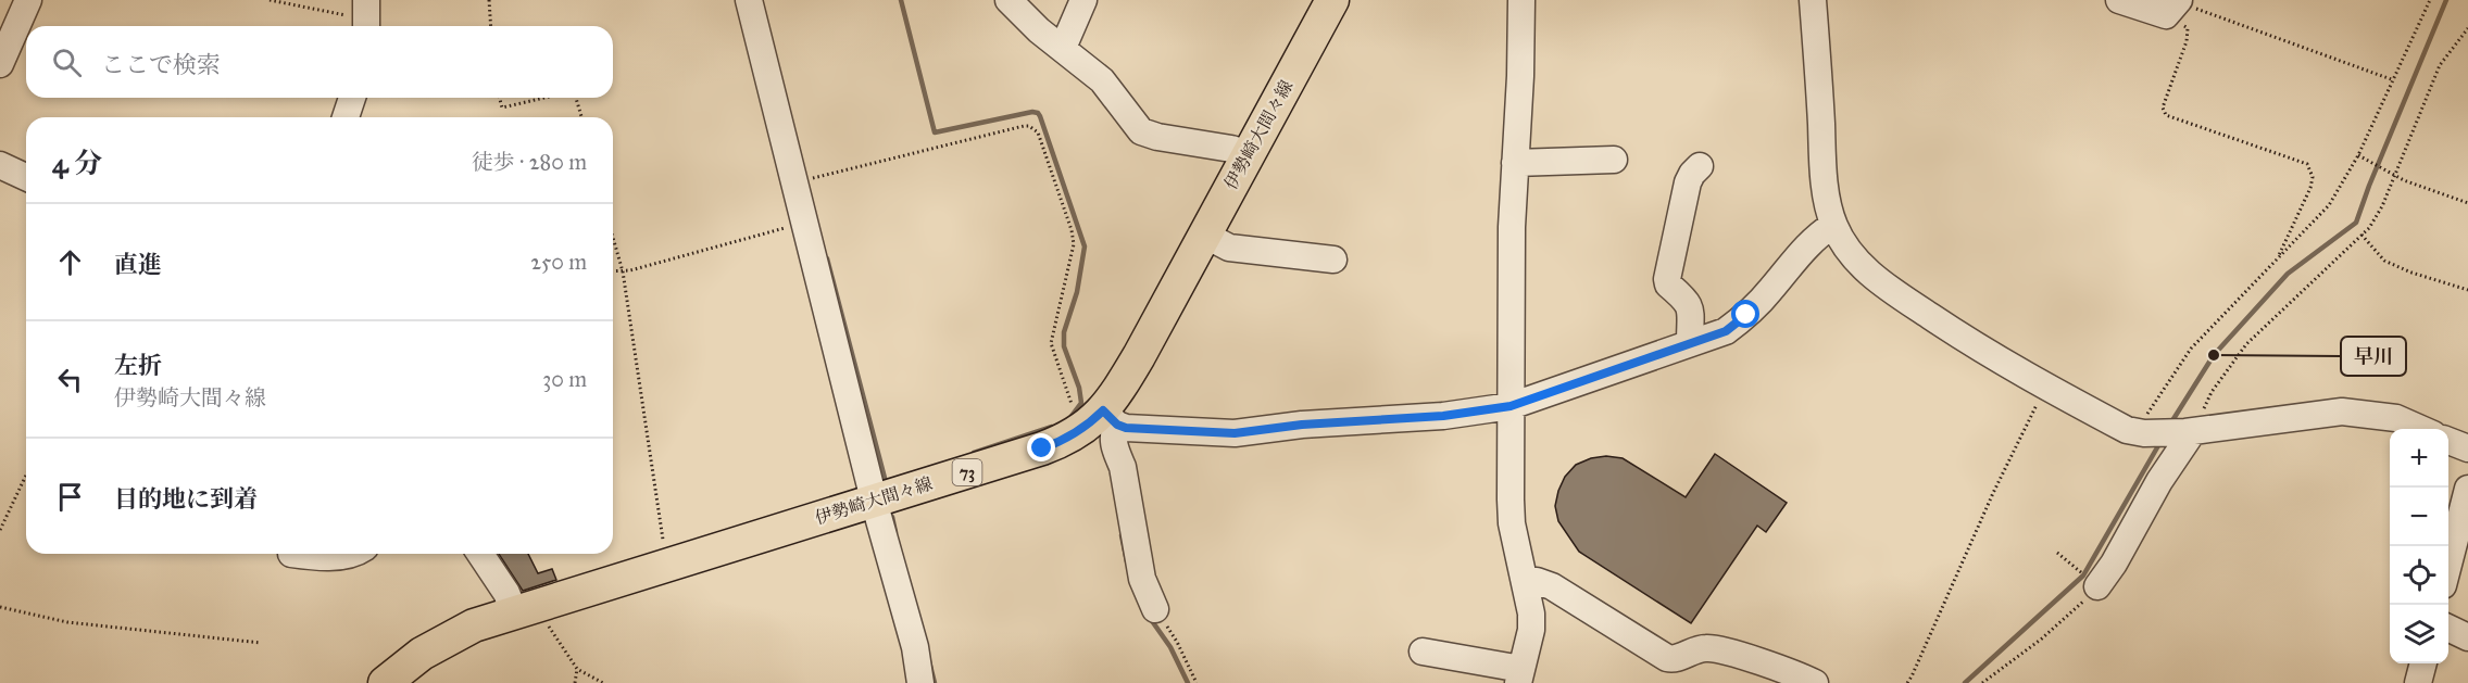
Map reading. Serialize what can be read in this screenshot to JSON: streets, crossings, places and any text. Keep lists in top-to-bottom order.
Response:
{
  "streets": {
    "main road": ["伊勢崎大間々線", "73"]
  },
  "places": ["早川"],
  "page": {
    "search": "ここで検索",
    "heading": ["4 分", "徒歩 · 280 m"],
    "list": [
      ["直進", "250 m"],
      ["左折", "伊勢崎大間々線", "30 m"],
      "目的地に到着"
    ],
    "map_buttons": ["+", "−"]
  }
}
